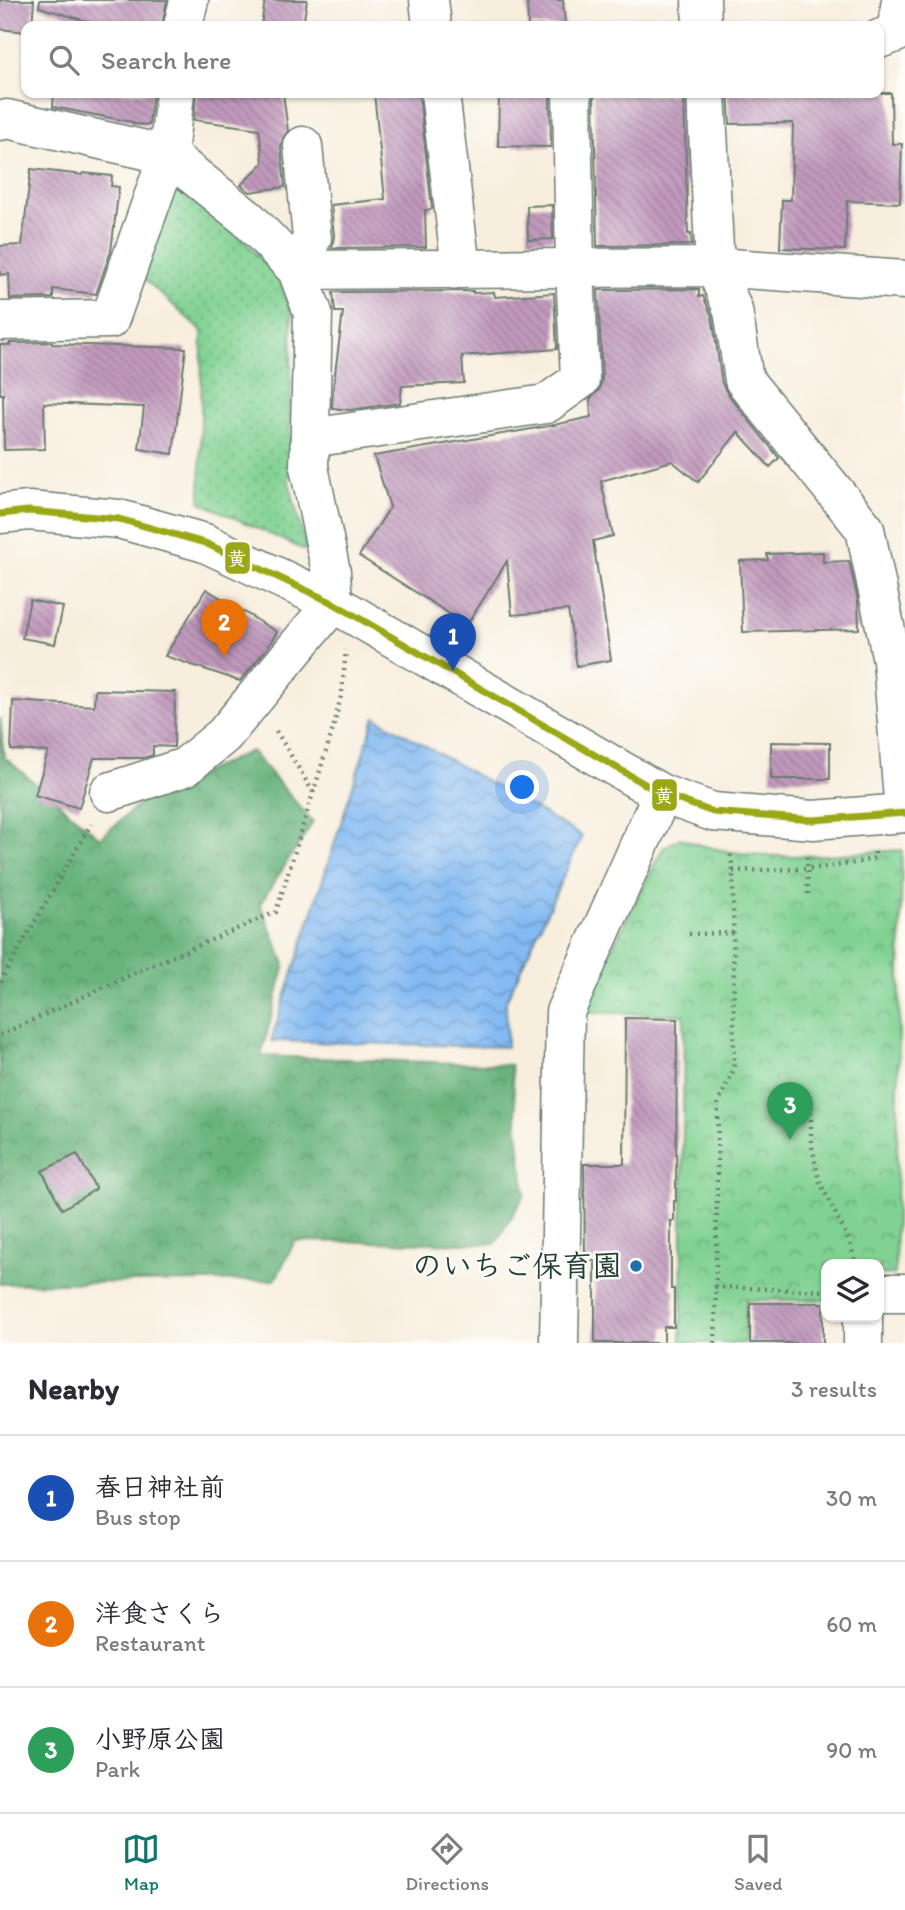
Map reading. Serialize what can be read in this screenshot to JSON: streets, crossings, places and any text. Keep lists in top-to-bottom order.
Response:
{
  "places": ["のいちご保育園"],
  "lines": ["transit line 黄"],
  "page": {
    "search": "Search here",
    "pins": ["2", "1", "3"],
    "heading": ["Nearby", "3 results"],
    "list": [
      {
        "mark": "1",
        "name": "春日神社前",
        "note": "Bus stop",
        "value": "30 m"
      },
      {
        "mark": "2",
        "name": "洋食さくら",
        "note": "Restaurant",
        "value": "60 m"
      },
      {
        "mark": "3",
        "name": "小野原公園",
        "note": "Park",
        "value": "90 m"
      }
    ],
    "nav": ["Map", "Directions", "Saved"]
  }
}
